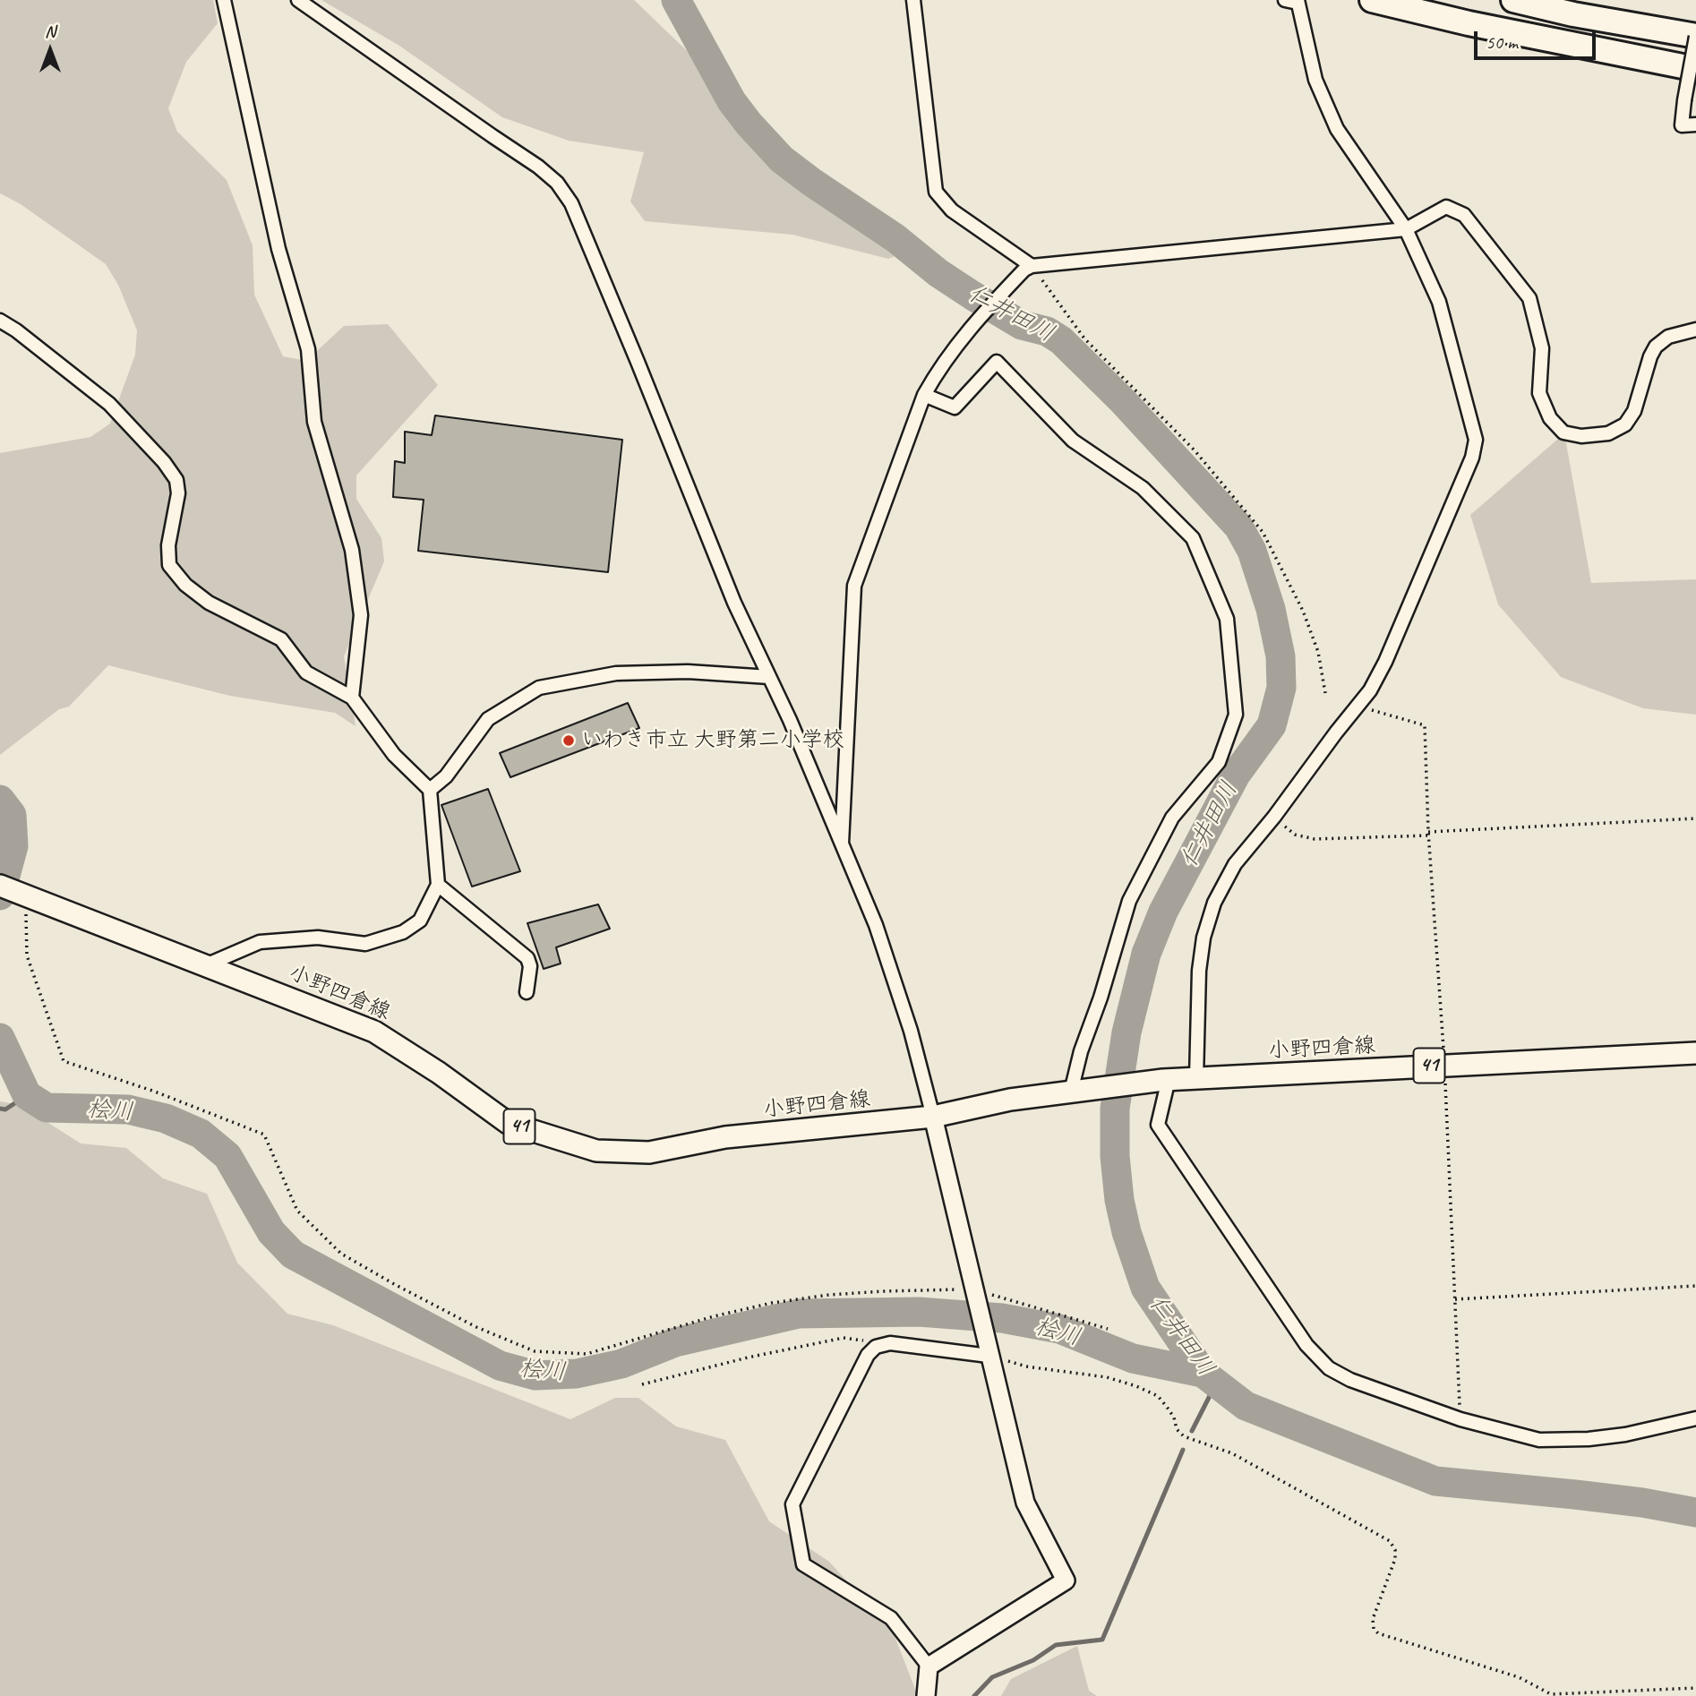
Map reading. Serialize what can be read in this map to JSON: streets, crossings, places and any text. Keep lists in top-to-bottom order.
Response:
{
  "streets": {
    "main road": ["小野四倉線", "41"]
  },
  "water": ["仁井田川", "桧川"],
  "places": ["いわき市立 大野第二小学校"],
  "scale_bar": "50 m",
  "north": "top"
}
